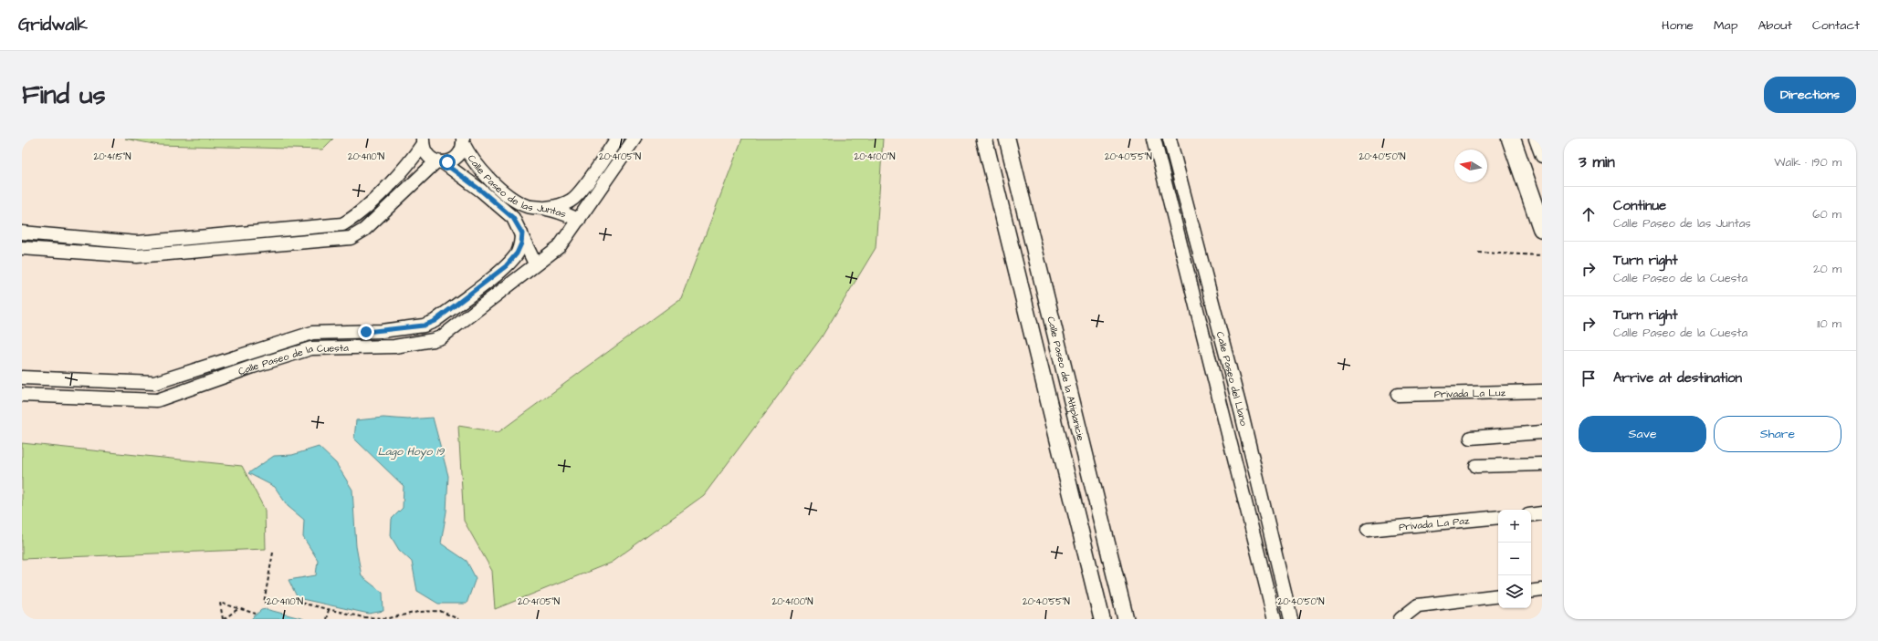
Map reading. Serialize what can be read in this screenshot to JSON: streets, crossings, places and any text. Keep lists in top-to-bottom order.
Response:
{
  "streets": {
    "street": [
      "Calle Paseo de las Juntas",
      "Calle Paseo de la Cuesta",
      "Calle Paseo de la Altiplanicie",
      "Calle Paseo del Llano",
      "Privada La Luz",
      "Privada La Paz"
    ]
  },
  "crossings": [
    ["Calle Paseo de las Juntas", "Calle Paseo de la Cuesta"]
  ],
  "water": ["Lago Hoyo 19"],
  "north": "left",
  "page": {
    "header": "Gridwalk",
    "nav": [
      "Home",
      "Map",
      "About",
      "Contact"
    ],
    "buttons": [
      "Directions",
      ["Save", "Share"]
    ],
    "title": "Find us",
    "heading": ["3 min", "Walk · 190 m"],
    "list": [
      ["Continue", "Calle Paseo de las Juntas", "60 m"],
      ["Turn right", "Calle Paseo de la Cuesta", "20 m"],
      ["Turn right", "Calle Paseo de la Cuesta", "110 m"],
      "Arrive at destination"
    ],
    "map_buttons": ["+", "−"]
  },
  "coordinates": [
    "20°41'15\"N",
    "20°41'10\"N",
    "20°41'05\"N",
    "20°40'50\"N",
    "20°41'00\"N",
    "20°40'55\"N"
  ]
}
